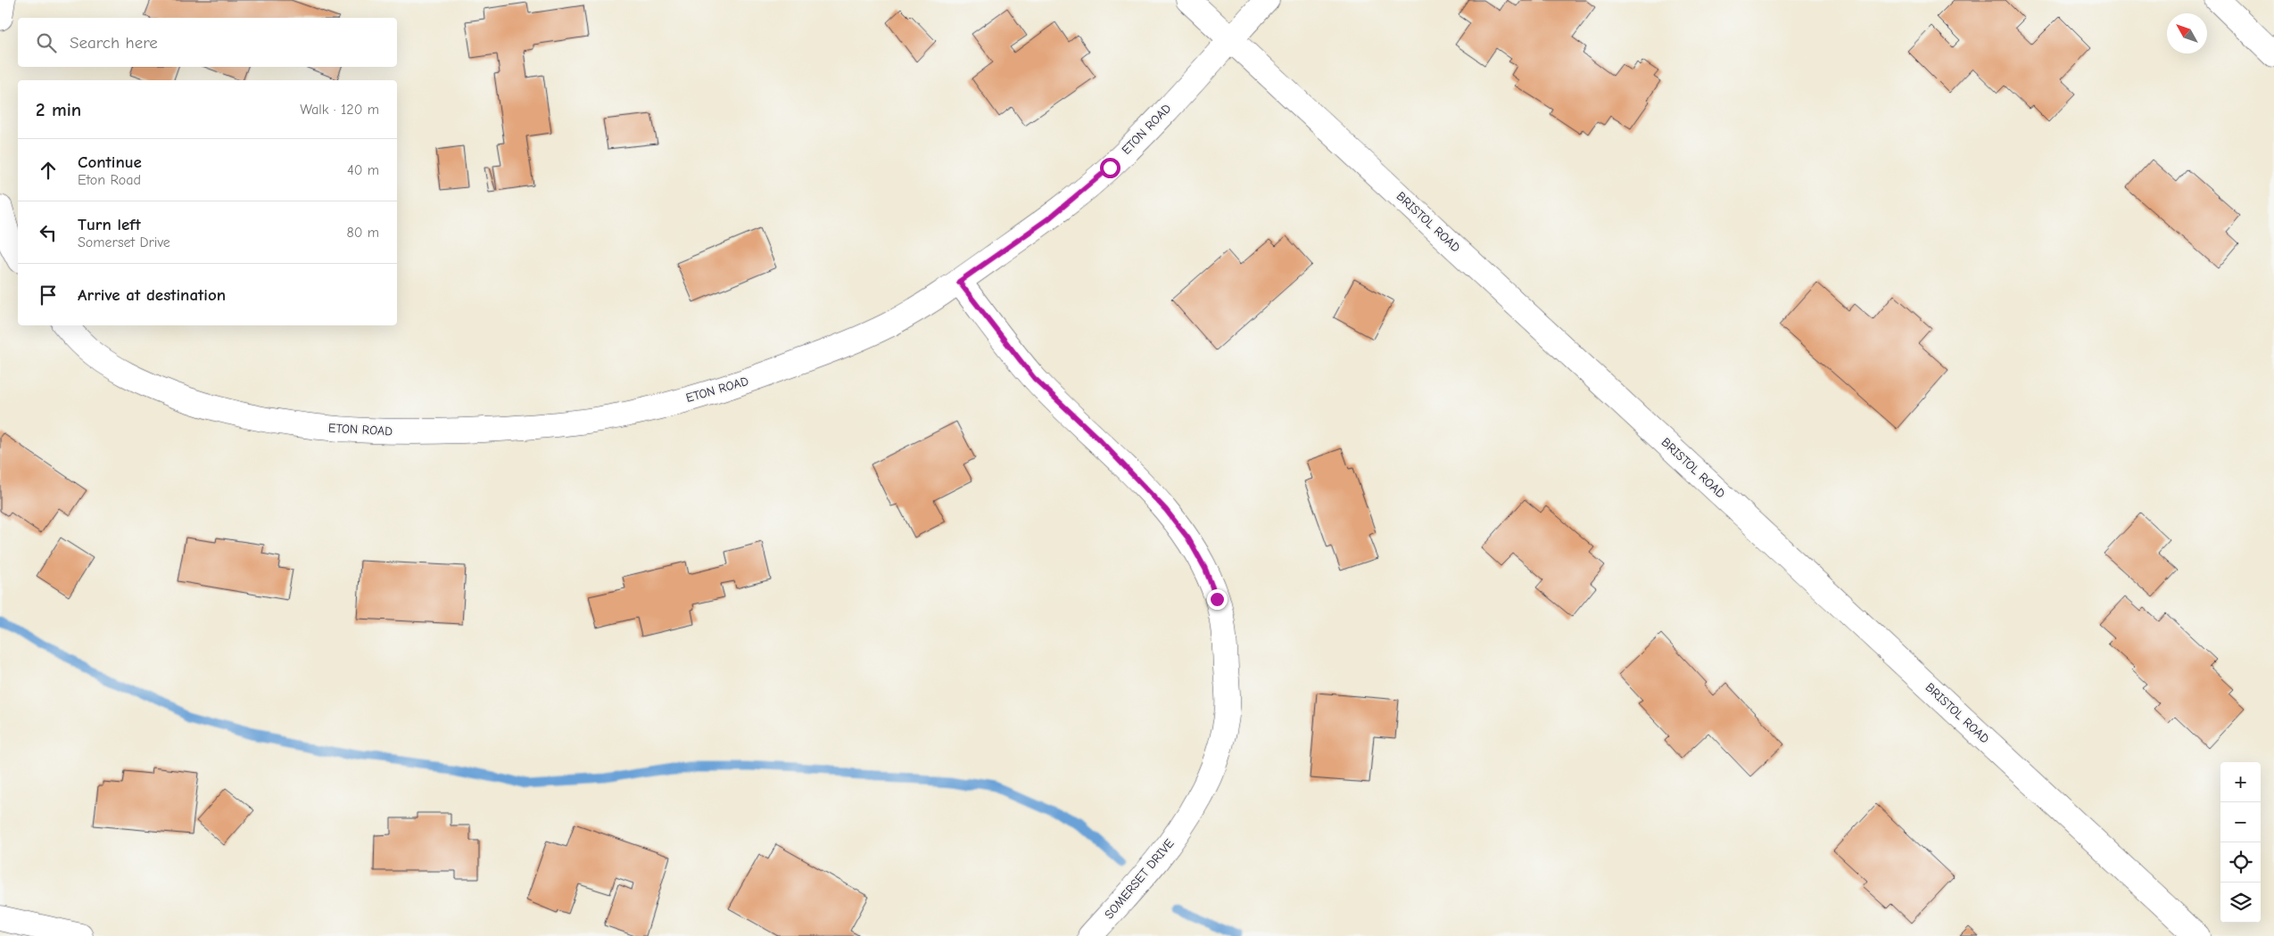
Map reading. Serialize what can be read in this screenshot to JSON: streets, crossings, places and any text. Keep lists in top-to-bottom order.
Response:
{
  "streets": {
    "street": ["ETON ROAD", "BRISTOL ROAD", "SOMERSET DRIVE"]
  },
  "crossings": [
    ["ETON ROAD", "BRISTOL ROAD"],
    ["ETON ROAD", "SOMERSET DRIVE"]
  ],
  "north": "top left",
  "page": {
    "search": "Search here",
    "heading": ["2 min", "Walk · 120 m"],
    "list": [
      ["Continue", "Eton Road", "40 m"],
      ["Turn left", "Somerset Drive", "80 m"],
      "Arrive at destination"
    ],
    "map_buttons": ["+", "−"]
  }
}
